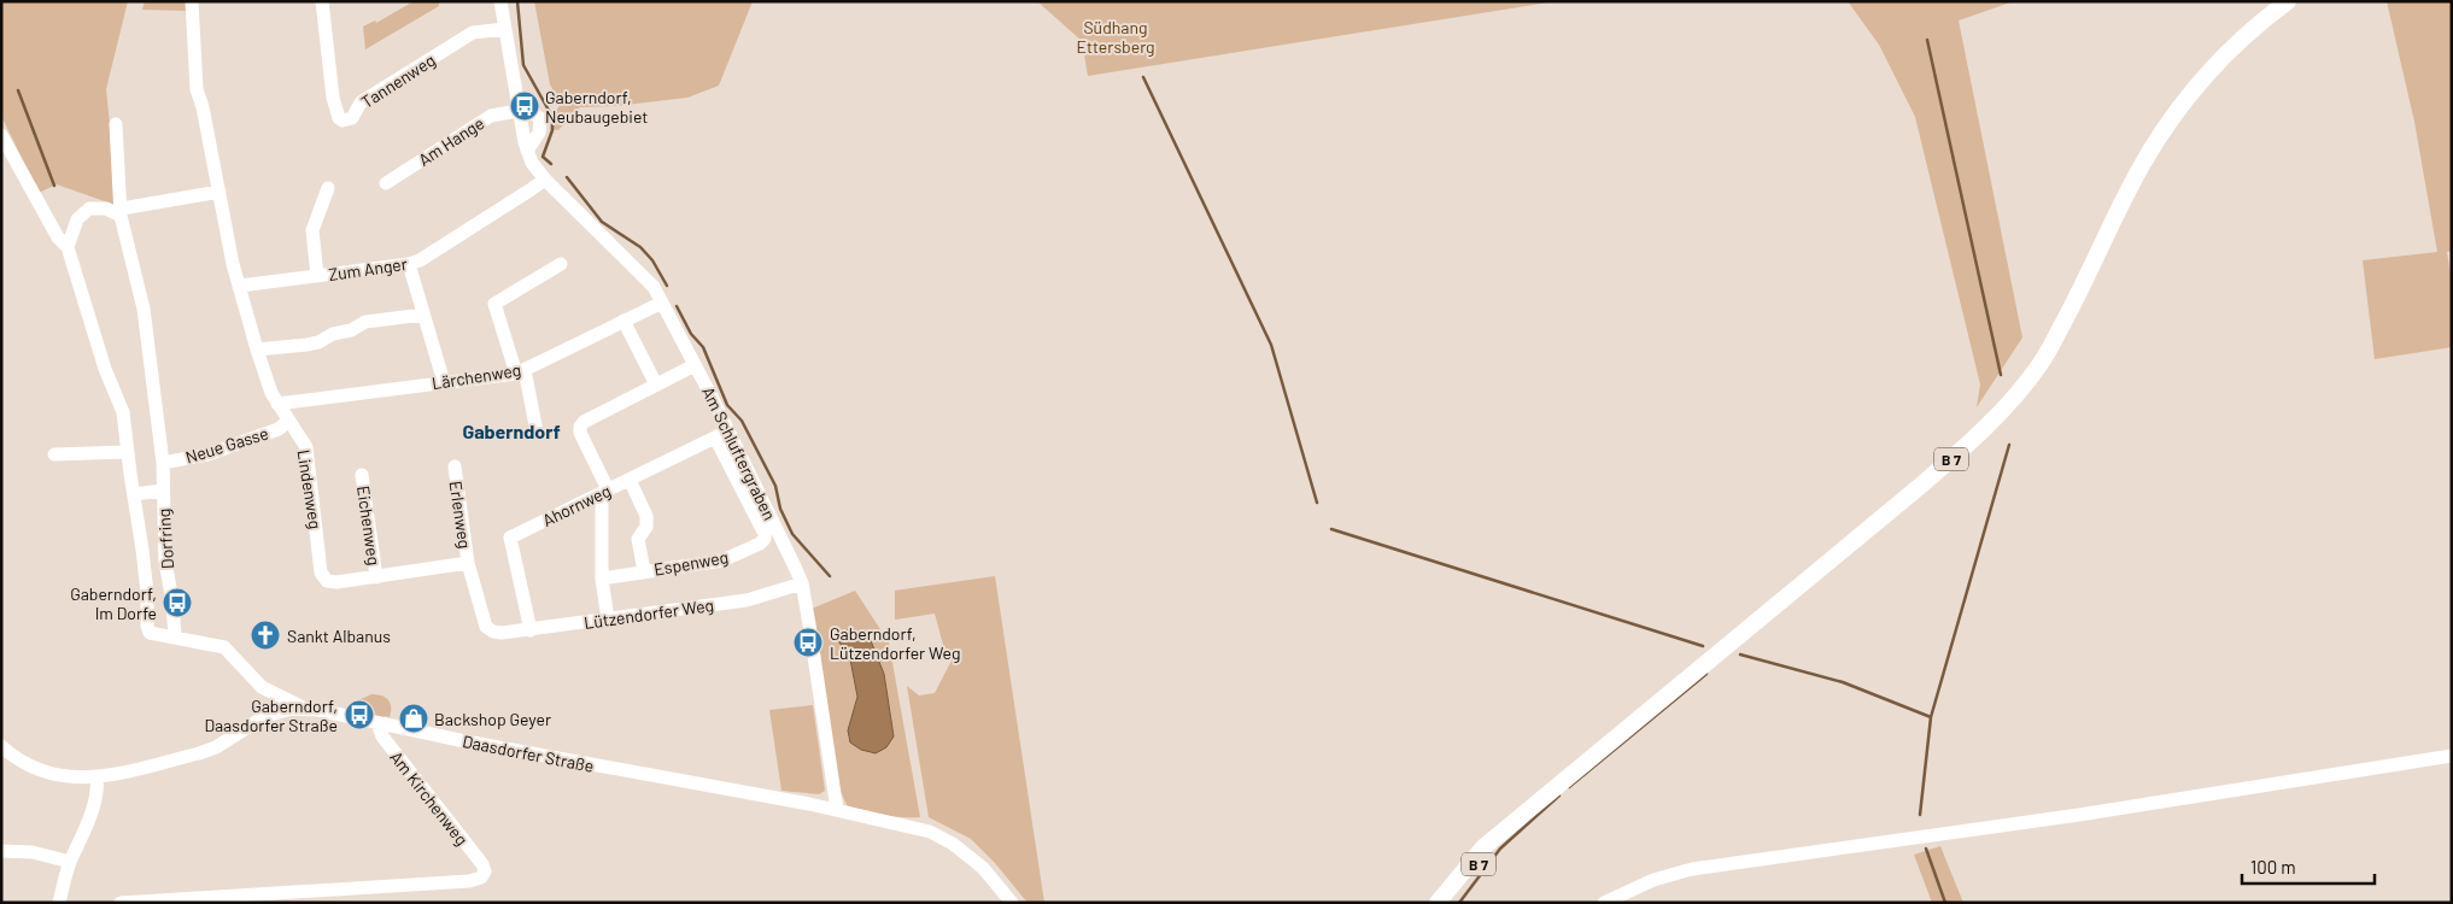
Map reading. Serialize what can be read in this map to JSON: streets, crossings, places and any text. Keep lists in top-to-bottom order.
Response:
{
  "streets": {
    "main road": ["B 7"],
    "street": [
      "Tannenweg",
      "Am Hange",
      "Zum Anger",
      "Lärchenweg",
      "Neue Gasse",
      "Am Schluftergraben",
      "Lindenweg",
      "Ahornweg",
      "Erlenweg",
      "Eichenweg",
      "Dorfring",
      "Espenweg",
      "Lützendorfer Weg",
      "Daasdorfer Straße",
      "Am Kirchenweg"
    ]
  },
  "crossings": [
    ["Tannenweg", "Am Schluftergraben"],
    ["Am Hange", "Am Schluftergraben"],
    ["Zum Anger", "Am Schluftergraben"],
    ["Zum Anger", "Lindenweg"],
    ["Lärchenweg", "Am Schluftergraben"],
    ["Lärchenweg", "Lindenweg"],
    ["Neue Gasse", "Lindenweg"],
    ["Neue Gasse", "Dorfring"],
    ["Am Schluftergraben", "Ahornweg"],
    ["Am Schluftergraben", "Espenweg"],
    ["Am Schluftergraben", "Lützendorfer Weg"],
    ["Am Schluftergraben", "Daasdorfer Straße"],
    ["Lindenweg", "Erlenweg"],
    ["Lindenweg", "Eichenweg"],
    ["Lindenweg", "Lützendorfer Weg"],
    ["Ahornweg", "Espenweg"],
    ["Ahornweg", "Lützendorfer Weg"],
    ["Erlenweg", "Lützendorfer Weg"],
    ["Daasdorfer Straße", "Am Kirchenweg"]
  ],
  "districts": ["Gaberndorf"],
  "parks": ["Südhang Ettersberg"],
  "places": {
    "bus stop": [
      "Gaberndorf, Neubaugebiet",
      "Gaberndorf, Im Dorfe",
      "Gaberndorf, Lützendorfer Weg",
      "Gaberndorf, Daasdorfer Straße"
    ],
    "church": ["Sankt Albanus"],
    "shop": ["Backshop Geyer"]
  },
  "scale_bar": "100 m"
}
